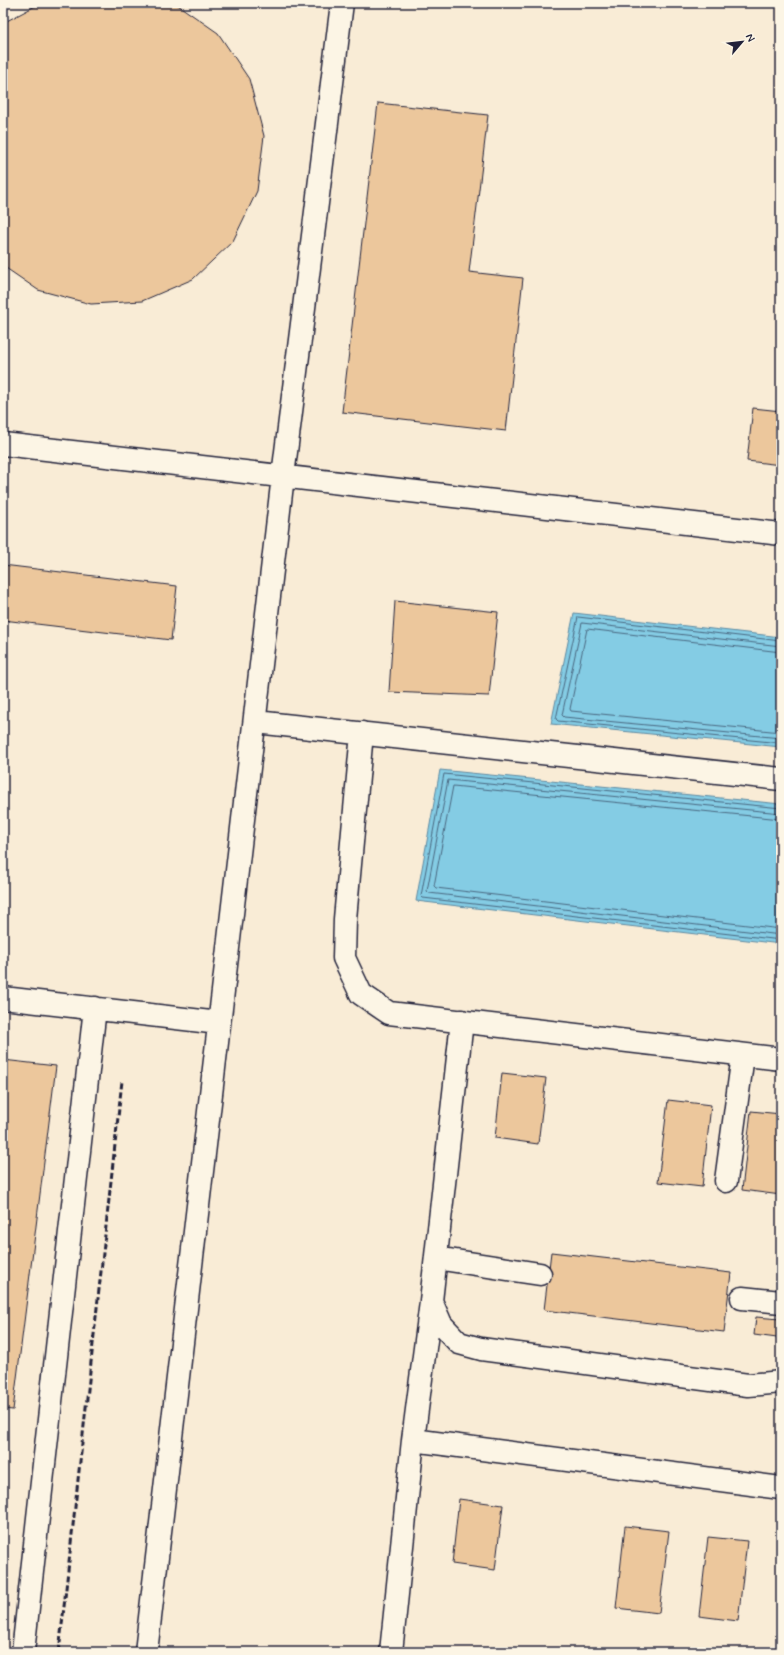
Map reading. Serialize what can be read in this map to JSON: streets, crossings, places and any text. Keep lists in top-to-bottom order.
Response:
{
  "north": "top right"
}
